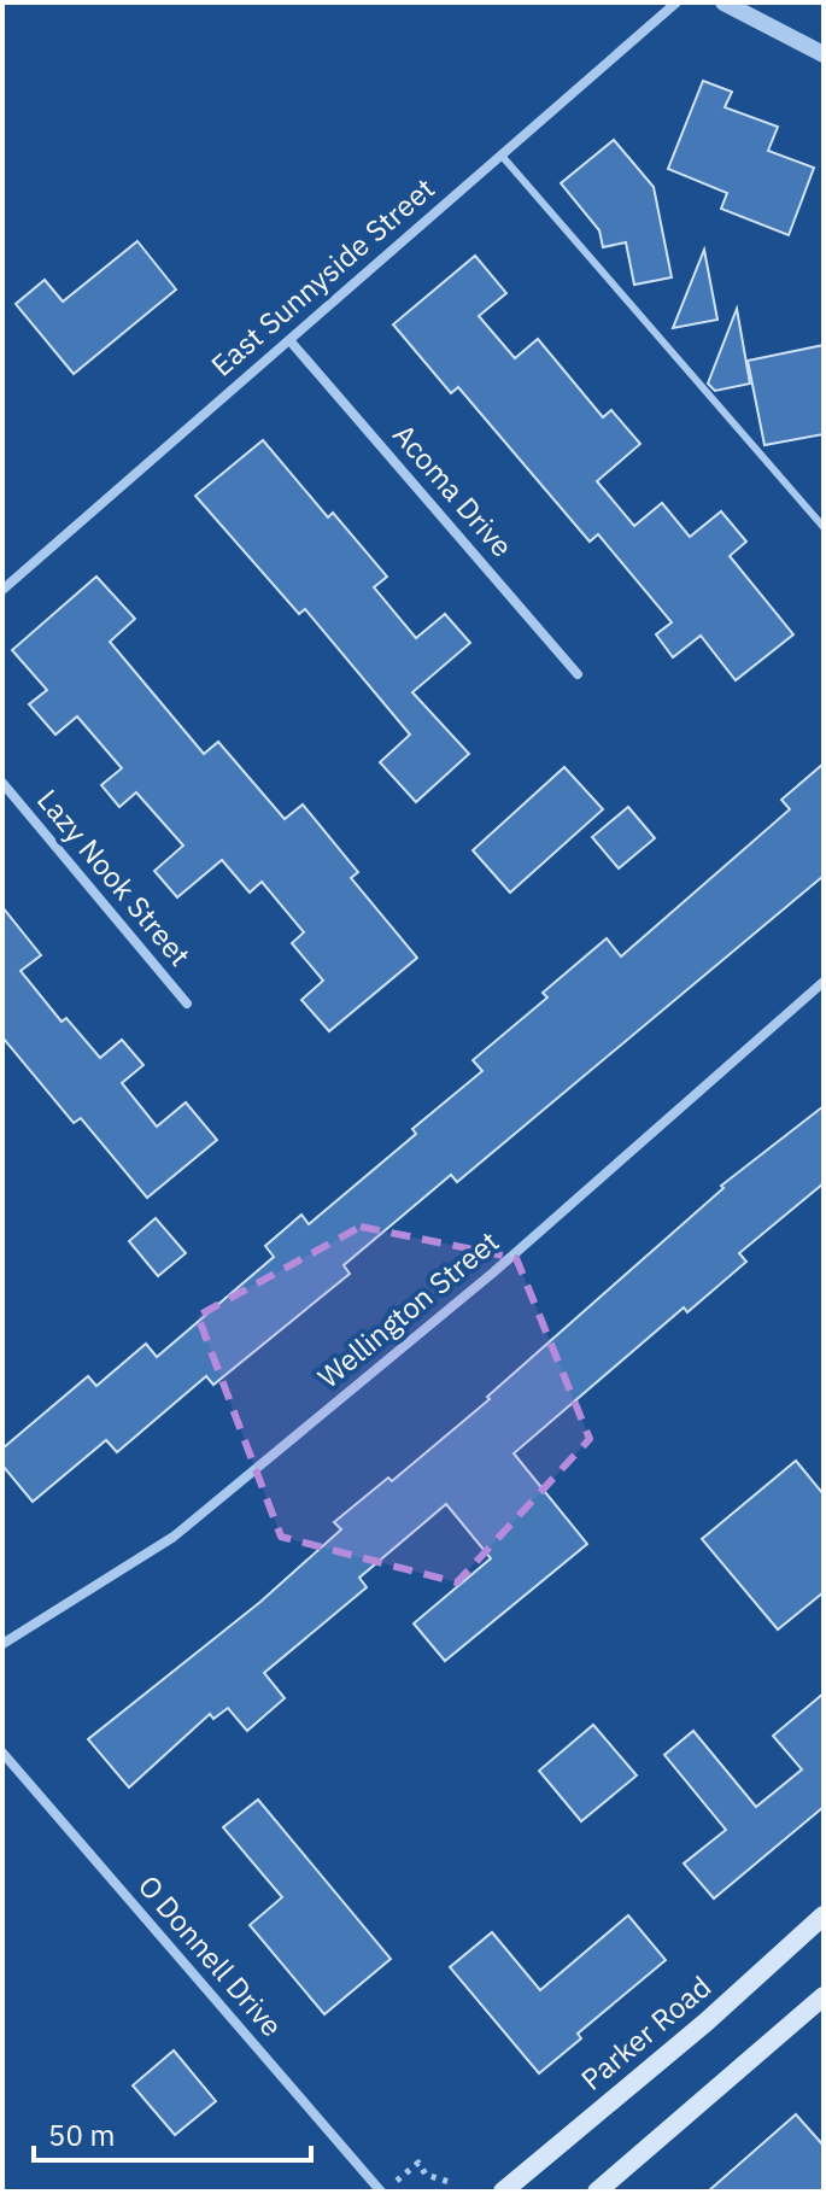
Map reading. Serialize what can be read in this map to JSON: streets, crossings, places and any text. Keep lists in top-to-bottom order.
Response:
{
  "streets": {
    "main road": ["Parker Road"],
    "street": [
      "East Sunnyside Street",
      "Acoma Drive",
      "Lazy Nook Street",
      "Wellington Street",
      "O Donnell Drive"
    ]
  },
  "crossings": [
    ["East Sunnyside Street", "Acoma Drive"]
  ],
  "scale_bar": "50 m"
}
